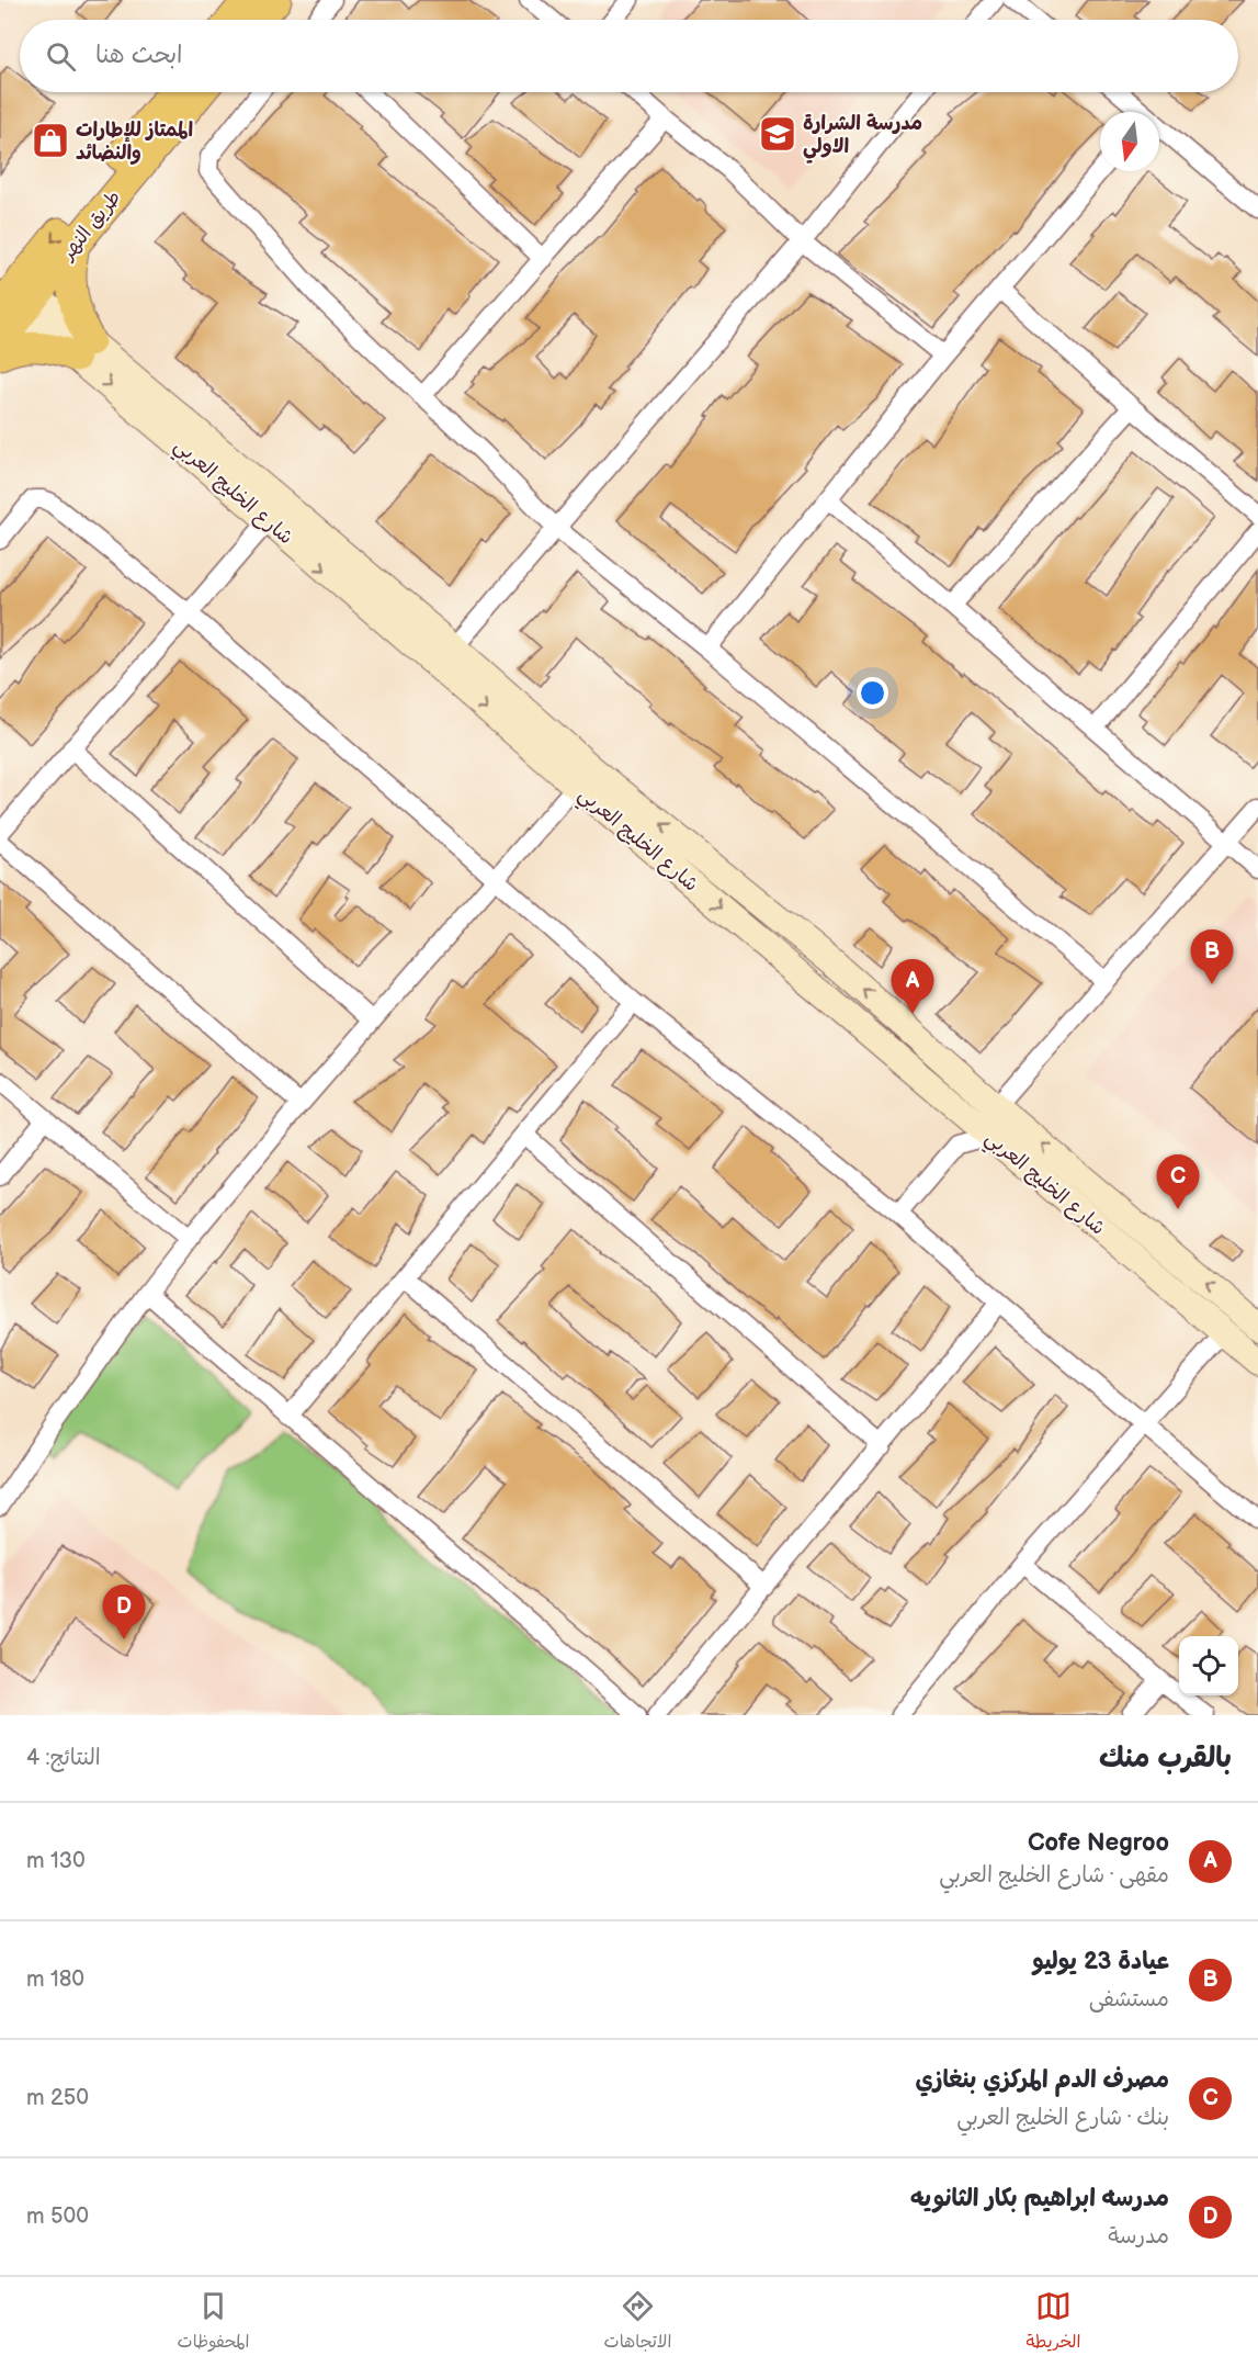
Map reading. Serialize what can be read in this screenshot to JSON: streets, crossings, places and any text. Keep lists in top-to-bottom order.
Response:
{
  "streets": {
    "main road": ["طريق النهر", "شارع الخليج العربي"]
  },
  "crossings": [
    ["طريق النهر", "شارع الخليج العربي"]
  ],
  "places": {
    "school or university": ["مدرسة الشرارة الاولي"],
    "shop": ["الممتاز للإطارات والنضائد"]
  },
  "north": "bottom",
  "page": {
    "search": "ابحث هنا",
    "pins": [
      "B",
      "A",
      "C",
      "D"
    ],
    "heading": ["بالقرب منك", "النتائج: 4"],
    "list": [
      {
        "mark": "A",
        "name": "Cofe Negroo",
        "note": "مقهى · شارع الخليج العربي",
        "value": "130 m"
      },
      {
        "mark": "B",
        "name": "عيادة 23 يوليو",
        "note": "مستشفى",
        "value": "180 m"
      },
      {
        "mark": "C",
        "name": "مصرف الدم المركزي بنغازي",
        "note": "بنك · شارع الخليج العربي",
        "value": "250 m"
      },
      {
        "mark": "D",
        "name": "مدرسه ابراهيم بكار الثانويه",
        "note": "مدرسة",
        "value": "500 m"
      }
    ],
    "nav": ["الخريطة", "الاتجاهات", "المحفوظات"]
  }
}
